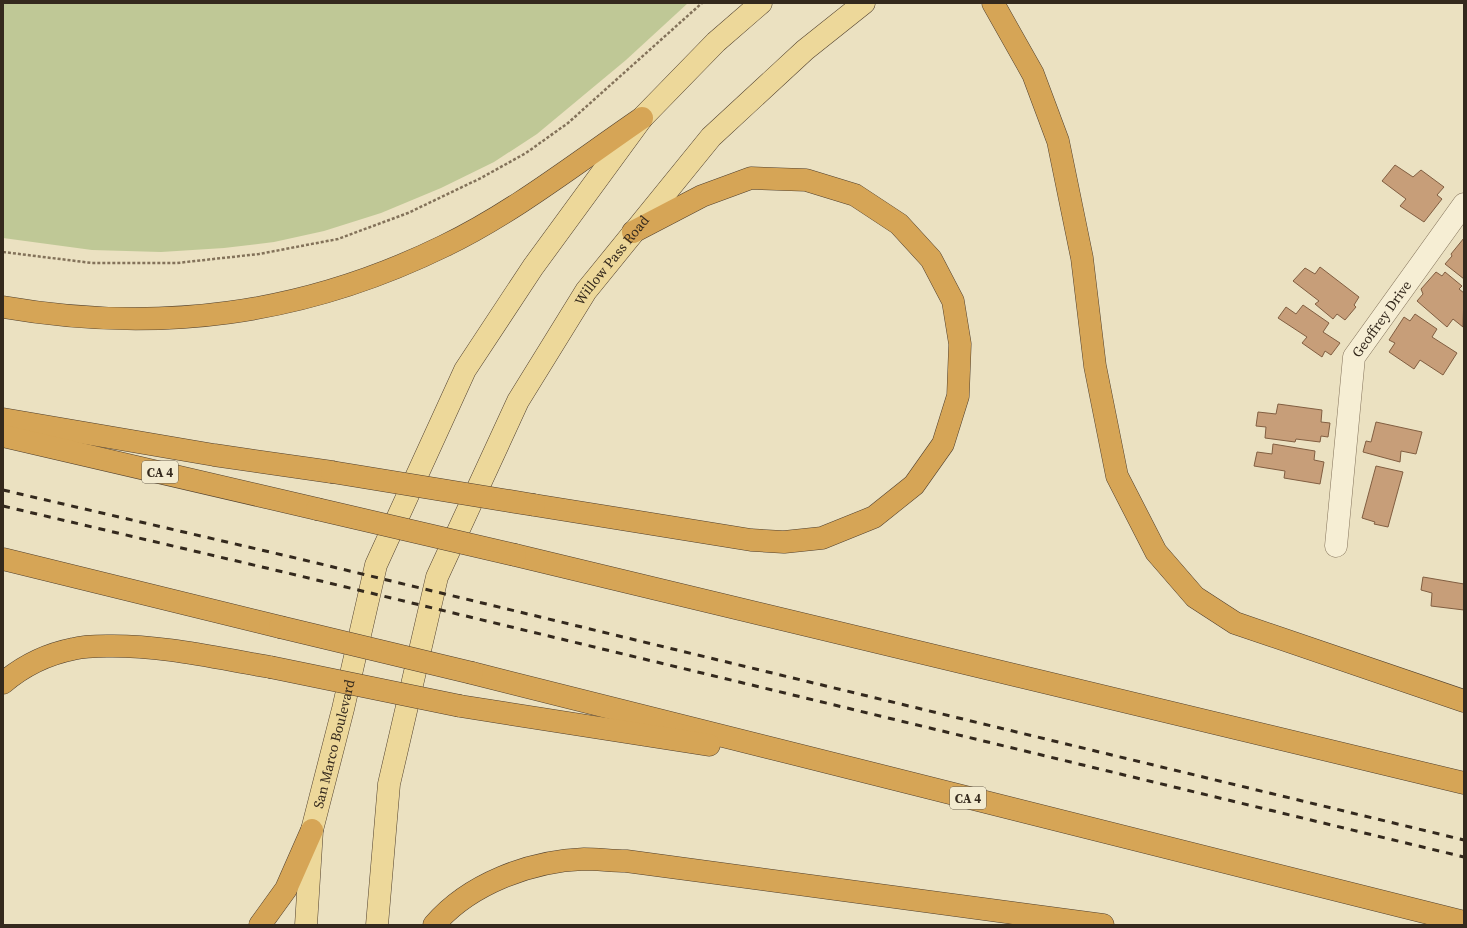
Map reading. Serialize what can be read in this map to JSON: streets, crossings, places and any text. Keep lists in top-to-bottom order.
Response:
{
  "streets": {
    "highway": ["CA 4"],
    "main road": ["Willow Pass Road", "San Marco Boulevard"],
    "street": ["Geoffrey Drive"]
  }
}
